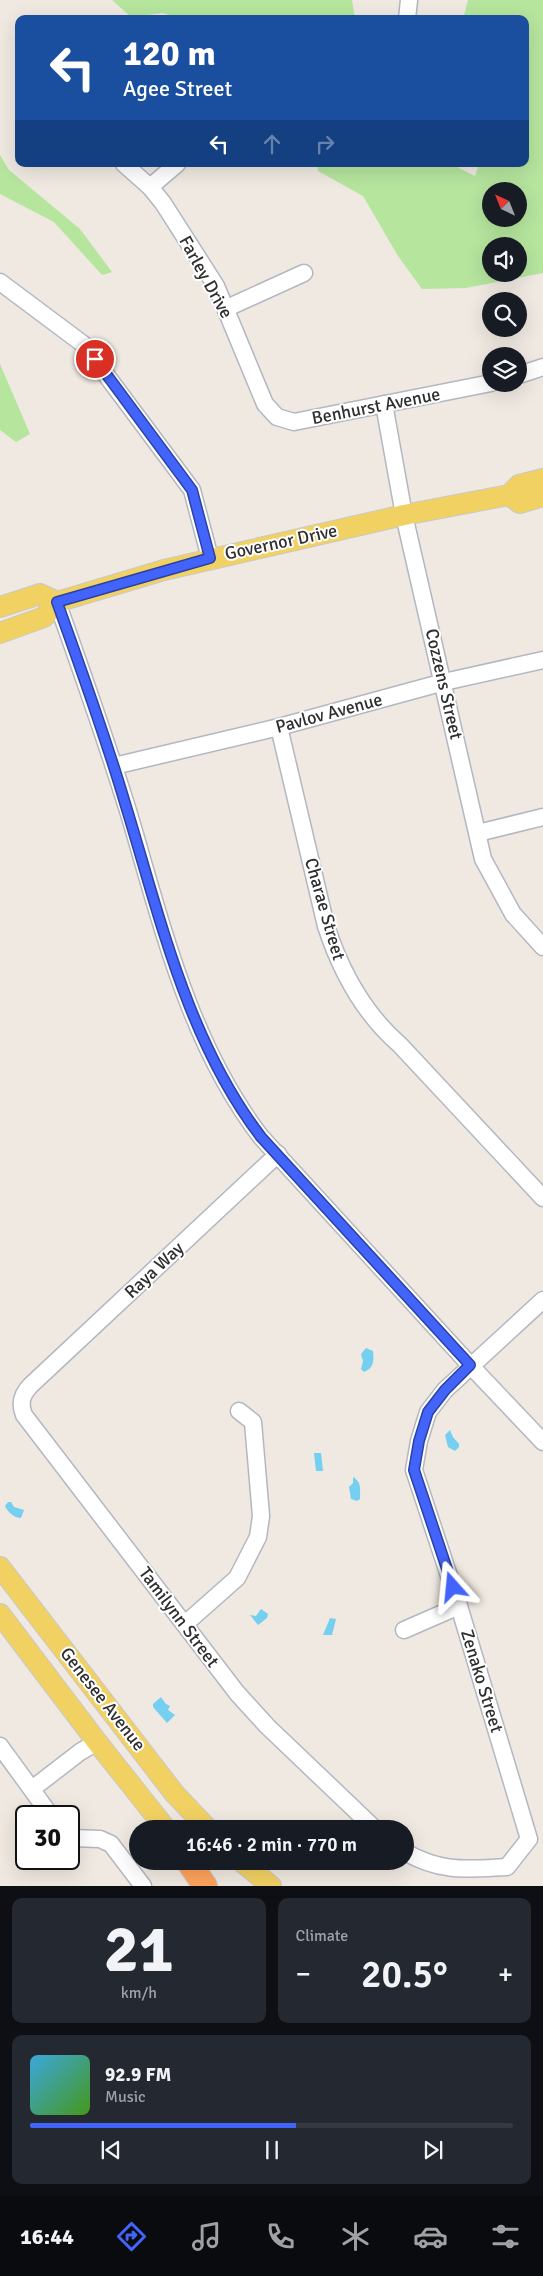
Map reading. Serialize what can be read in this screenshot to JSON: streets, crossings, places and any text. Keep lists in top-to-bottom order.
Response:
{
  "streets": {
    "main road": ["Governor Drive", "Genesee Avenue"],
    "street": [
      "Farley Drive",
      "Benhurst Avenue",
      "Cozzens Street",
      "Pavlov Avenue",
      "Charae Street",
      "Raya Way",
      "Tamilynn Street",
      "Zenako Street"
    ]
  },
  "crossings": [
    ["Farley Drive", "Benhurst Avenue"],
    ["Benhurst Avenue", "Cozzens Street"],
    ["Governor Drive", "Cozzens Street"],
    ["Cozzens Street", "Pavlov Avenue"],
    ["Pavlov Avenue", "Charae Street"],
    ["Raya Way", "Tamilynn Street"]
  ],
  "north": "top left",
  "page": {
    "turn": ["120 m", "Agee Street"],
    "limit": "30",
    "trip": "16:46 · 2 min · 770 m",
    "tile": [
      ["21", "km/h"],
      "Climate"
    ],
    "heat": ["−", "20.5°", "+"],
    "song": ["92.9 FM", "Music"],
    "tabs": "16:44"
  }
}
